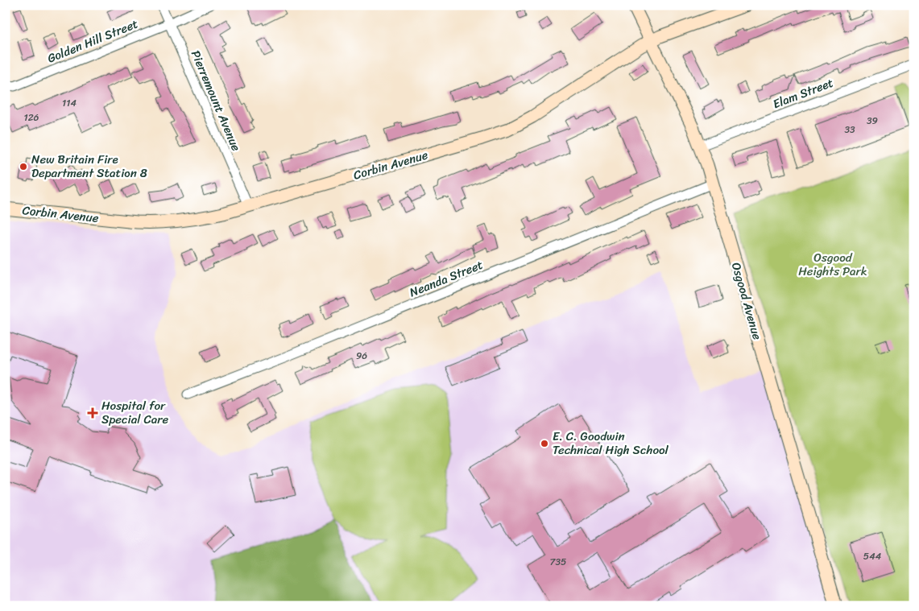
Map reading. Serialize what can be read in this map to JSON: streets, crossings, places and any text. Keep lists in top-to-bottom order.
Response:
{
  "streets": {
    "main road": ["Corbin Avenue", "Osgood Avenue"],
    "street": [
      "Golden Hill Street",
      "Elam Street",
      "Pierremount Avenue",
      "Neanda Street"
    ]
  },
  "crossings": [
    ["Golden Hill Street", "Pierremount Avenue"],
    ["Elam Street", "Osgood Avenue"],
    ["Pierremount Avenue", "Corbin Avenue"],
    ["Corbin Avenue", "Osgood Avenue"],
    ["Neanda Street", "Osgood Avenue"]
  ],
  "parks": ["Osgood Heights Park"],
  "places": {
    "other": ["New Britain Fire Department Station 8", "E. C. Goodwin Technical High School"],
    "health": ["Hospital for Special Care"]
  },
  "house_numbers": [
    "114",
    "126",
    "39",
    "33",
    "96",
    "544",
    "735"
  ]
}
